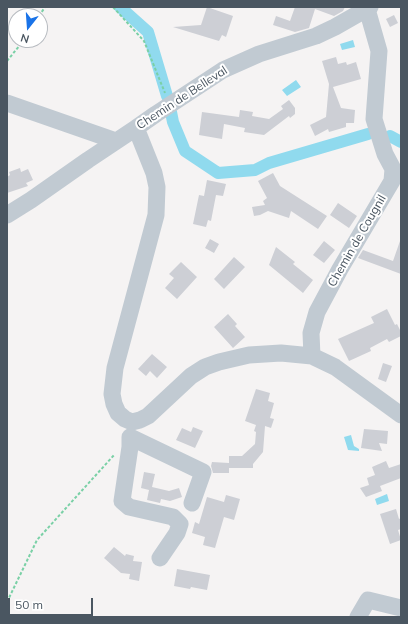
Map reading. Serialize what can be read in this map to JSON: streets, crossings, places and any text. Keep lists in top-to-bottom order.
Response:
{
  "streets": {
    "street": ["Chemin de Belleval", "Chemin de Cougnil"]
  },
  "crossings": [
    ["Chemin de Belleval", "Chemin de Cougnil"]
  ],
  "scale_bar": "50 m",
  "north": "bottom"
}
